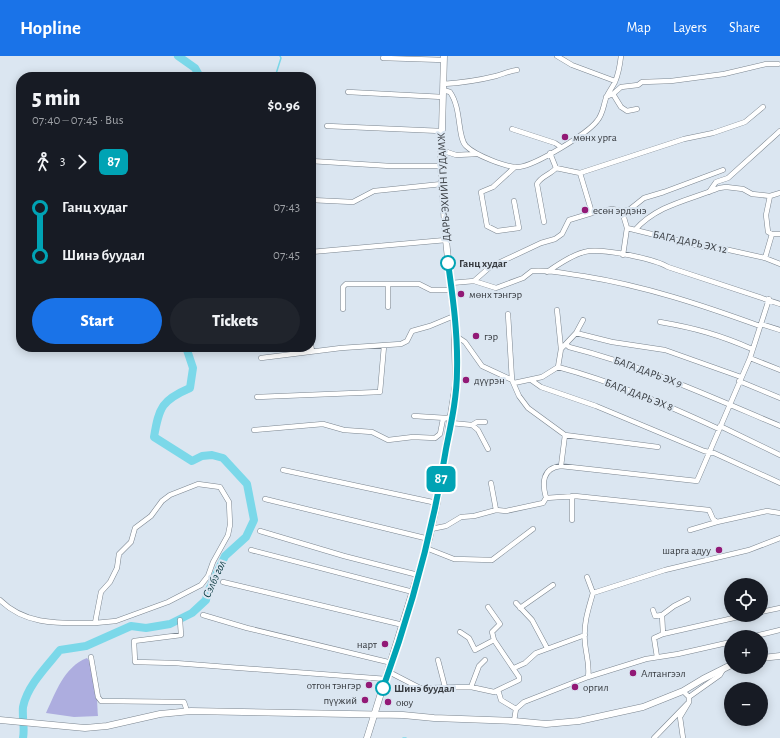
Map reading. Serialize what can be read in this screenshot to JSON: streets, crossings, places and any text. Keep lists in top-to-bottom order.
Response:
{
  "streets": {
    "main road": ["ДАРЬ-ЭХИЙН ГУДАМЖ"],
    "street": ["БАГА ДАРЬ ЭХ 12", "БАГА ДАРЬ ЭХ 9", "БАГА ДАРЬ ЭХ 8"]
  },
  "water": ["Сэлбэ гол"],
  "places": [
    "мөнх урга",
    "есөн эрдэнэ",
    "Ганц худаг",
    "мөнх тэнгэр",
    "гэр",
    "дүүрэн",
    "шарга адуу",
    "нарт",
    "Алтангээл",
    "отгон тэнгэр",
    "оргил",
    "Шинэ буудал",
    "пүүжий",
    "оюу"
  ],
  "lines": ["bus line 87"],
  "page": {
    "header": "Hopline",
    "nav": ["Map", "Layers", "Share"],
    "on_map": "87",
    "heading": ["5 min", "07:40 – 07:45 · Bus", "$0.96"],
    "legs": ["3", "87"],
    "list": [
      {
        "name": "Ганц худаг",
        "value": "07:43"
      },
      {
        "name": "Шинэ буудал",
        "value": "07:45"
      }
    ],
    "buttons": ["Start", "Tickets"],
    "map_buttons": ["+", "−"]
  }
}
